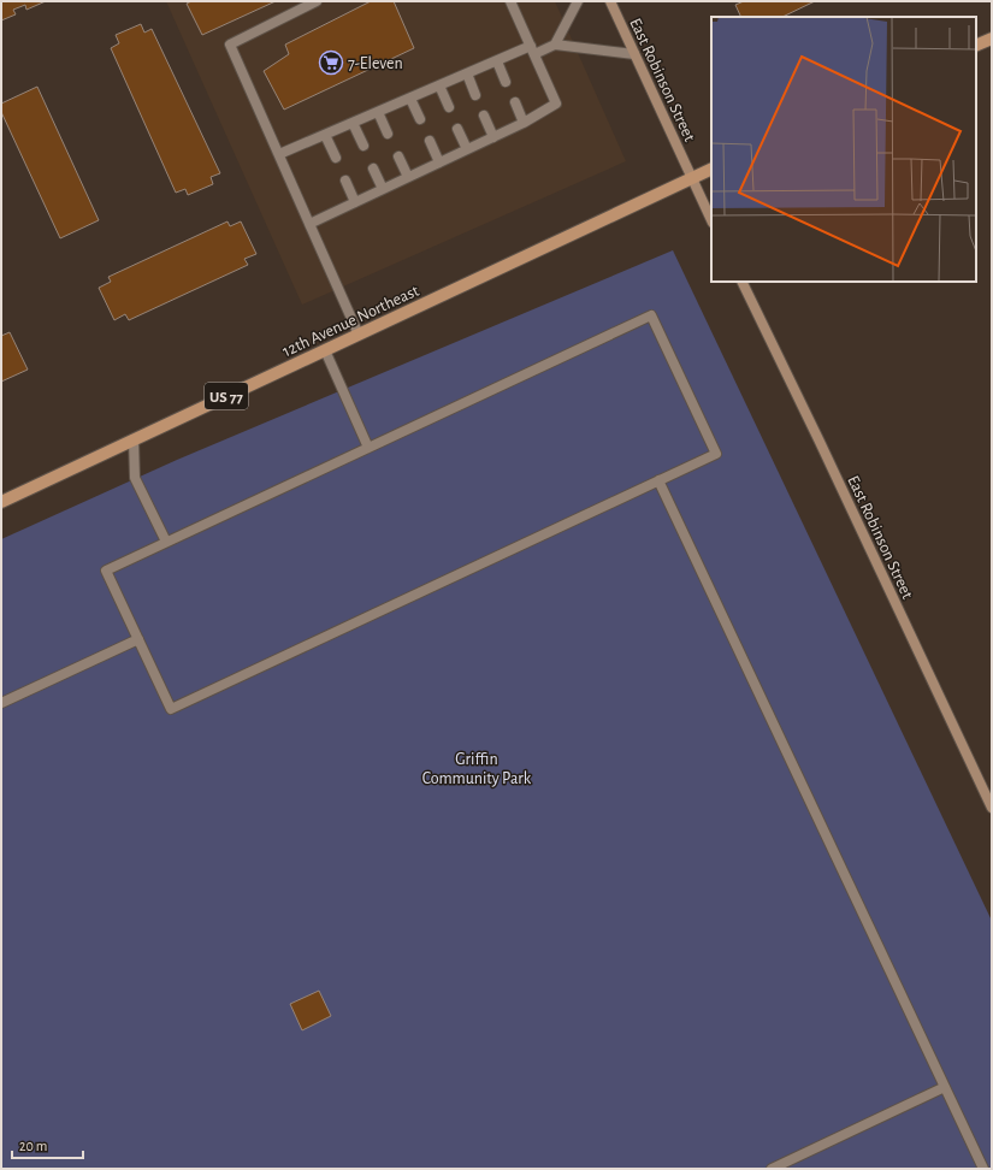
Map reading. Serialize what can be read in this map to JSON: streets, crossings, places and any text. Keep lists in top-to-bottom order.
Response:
{
  "streets": {
    "main road": ["East Robinson Street", "12th Avenue Northeast", "US 77"]
  },
  "crossings": [
    ["East Robinson Street", "12th Avenue Northeast"]
  ],
  "parks": ["Griffin Community Park"],
  "places": {
    "supermarket": ["7-Eleven"]
  },
  "scale_bar": "20 m"
}
